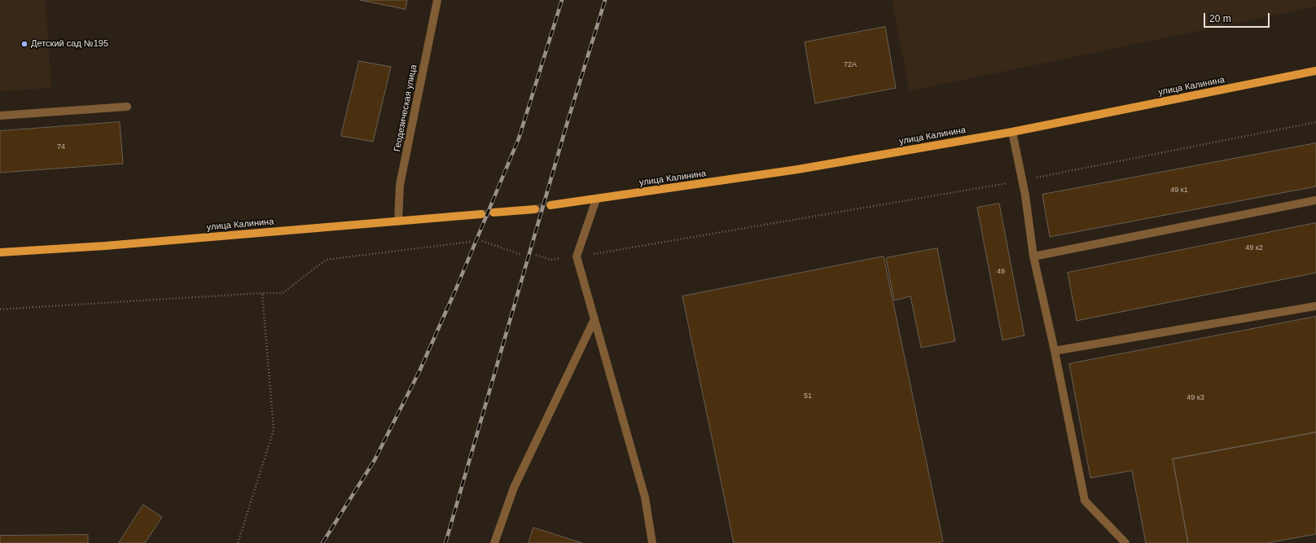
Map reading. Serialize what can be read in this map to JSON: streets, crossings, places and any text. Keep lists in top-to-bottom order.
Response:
{
  "streets": {
    "main road": ["улица Калинина"],
    "street": ["Геодезическая улица"]
  },
  "crossings": [
    ["улица Калинина", "Геодезическая улица"]
  ],
  "places": ["Детский сад №195"],
  "house_numbers": [
    "72А",
    "74",
    "49 к1",
    "49 к2",
    "49",
    "51",
    "49 к3"
  ],
  "scale_bar": "20 m"
}
